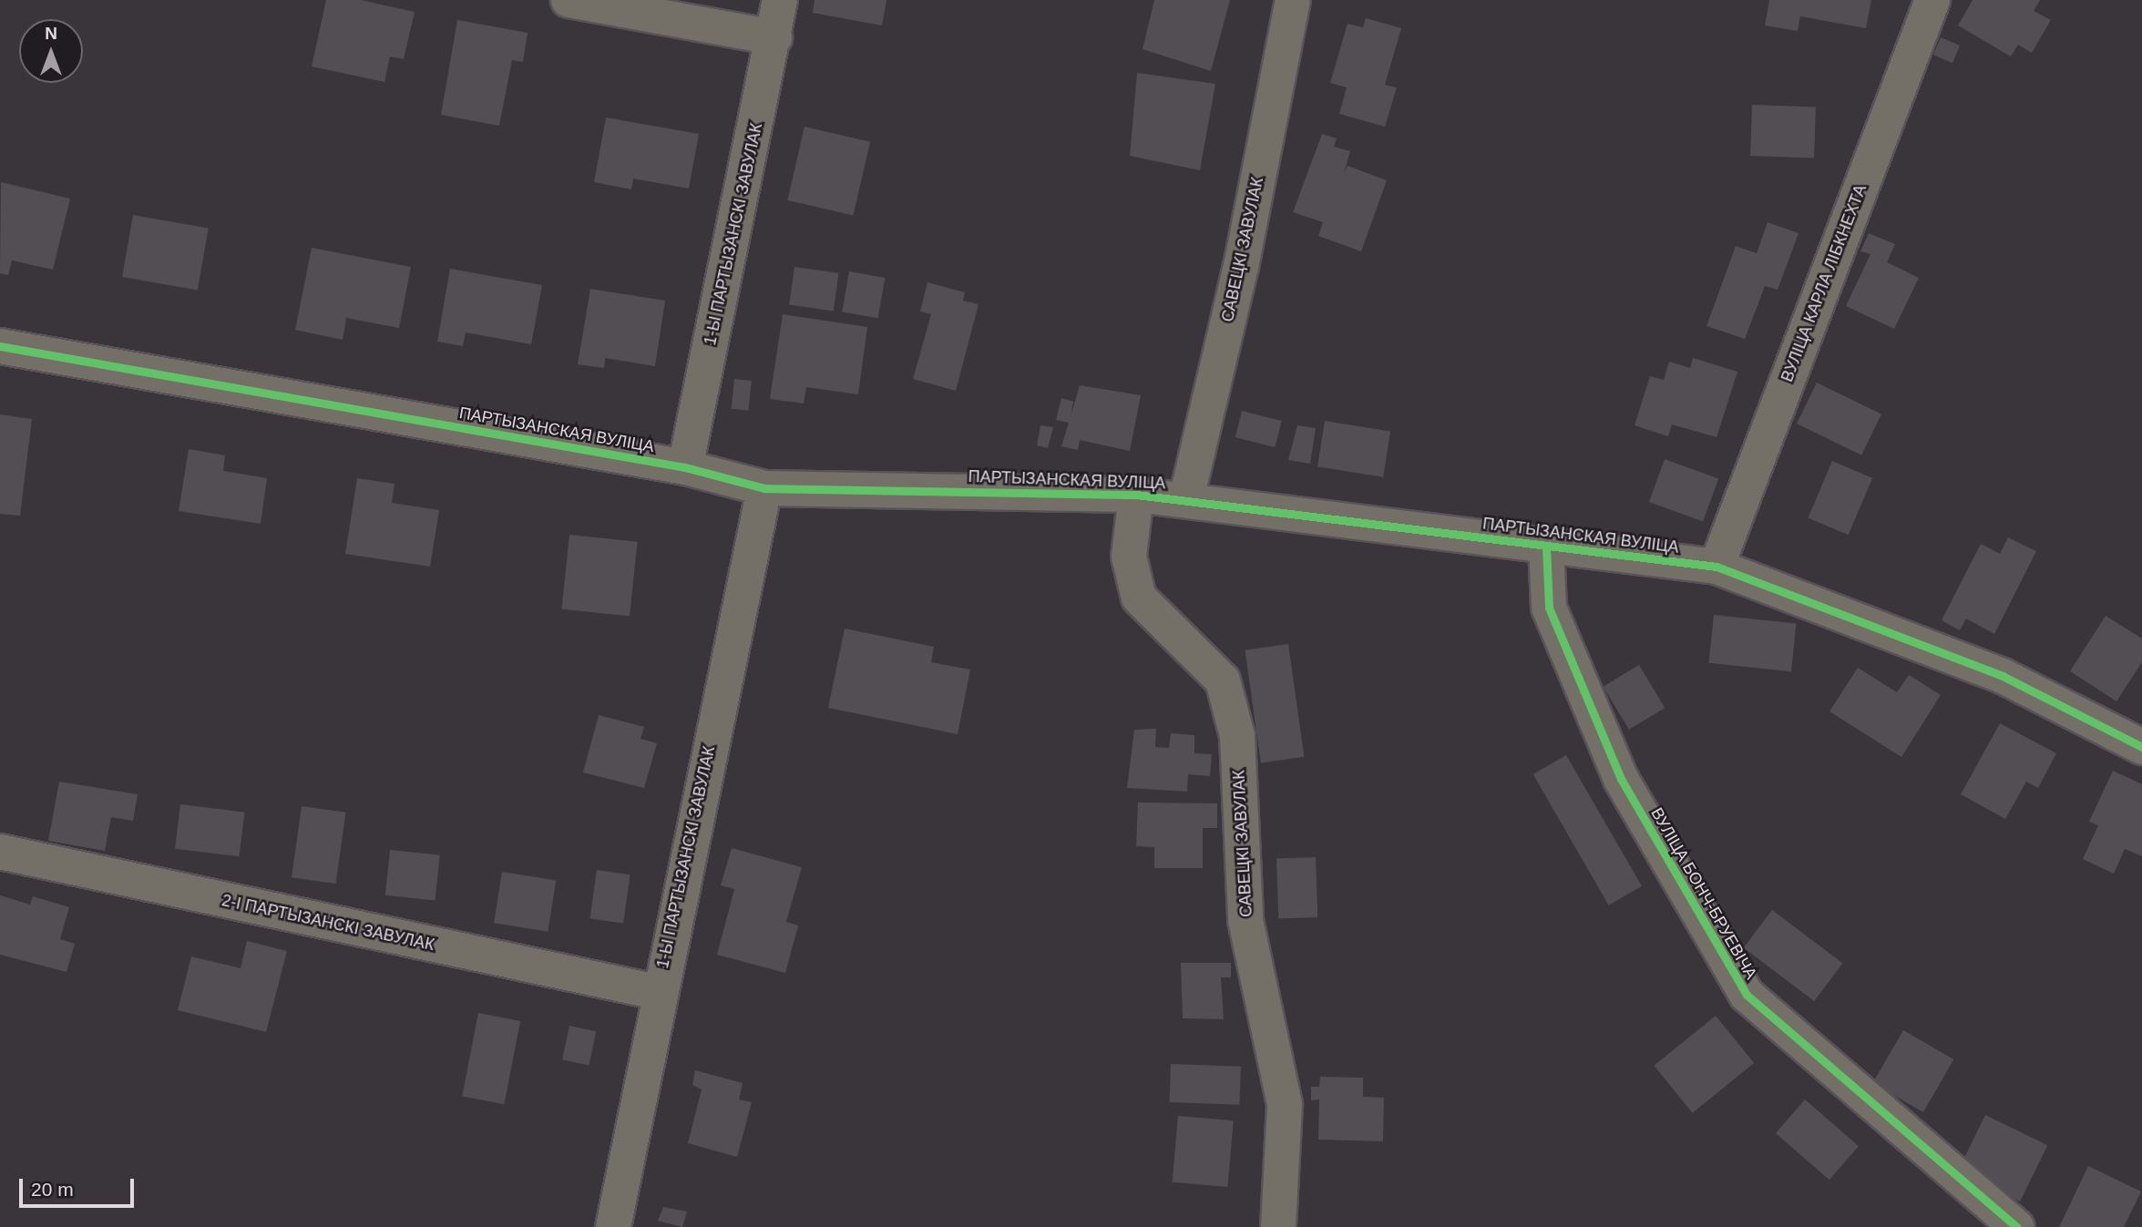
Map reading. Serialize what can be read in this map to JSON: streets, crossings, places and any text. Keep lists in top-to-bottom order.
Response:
{
  "streets": {
    "street": [
      "1-Ы ПАРТЫЗАНСКІ ЗАВУЛАК",
      "САВЕЦКІ ЗАВУЛАК",
      "ВУЛІЦА КАРЛА ЛІБКНЕХТА",
      "ПАРТЫЗАНСКАЯ ВУЛІЦА",
      "ВУЛІЦА БОНЧ-БРУЕВІЧА",
      "2-І ПАРТЫЗАНСКІ ЗАВУЛАК"
    ]
  },
  "crossings": [
    ["1-Ы ПАРТЫЗАНСКІ ЗАВУЛАК", "ПАРТЫЗАНСКАЯ ВУЛІЦА"],
    ["1-Ы ПАРТЫЗАНСКІ ЗАВУЛАК", "2-І ПАРТЫЗАНСКІ ЗАВУЛАК"],
    ["САВЕЦКІ ЗАВУЛАК", "ПАРТЫЗАНСКАЯ ВУЛІЦА"],
    ["ВУЛІЦА КАРЛА ЛІБКНЕХТА", "ПАРТЫЗАНСКАЯ ВУЛІЦА"],
    ["ПАРТЫЗАНСКАЯ ВУЛІЦА", "ВУЛІЦА БОНЧ-БРУЕВІЧА"]
  ],
  "scale_bar": "20 m",
  "north": "top"
}
